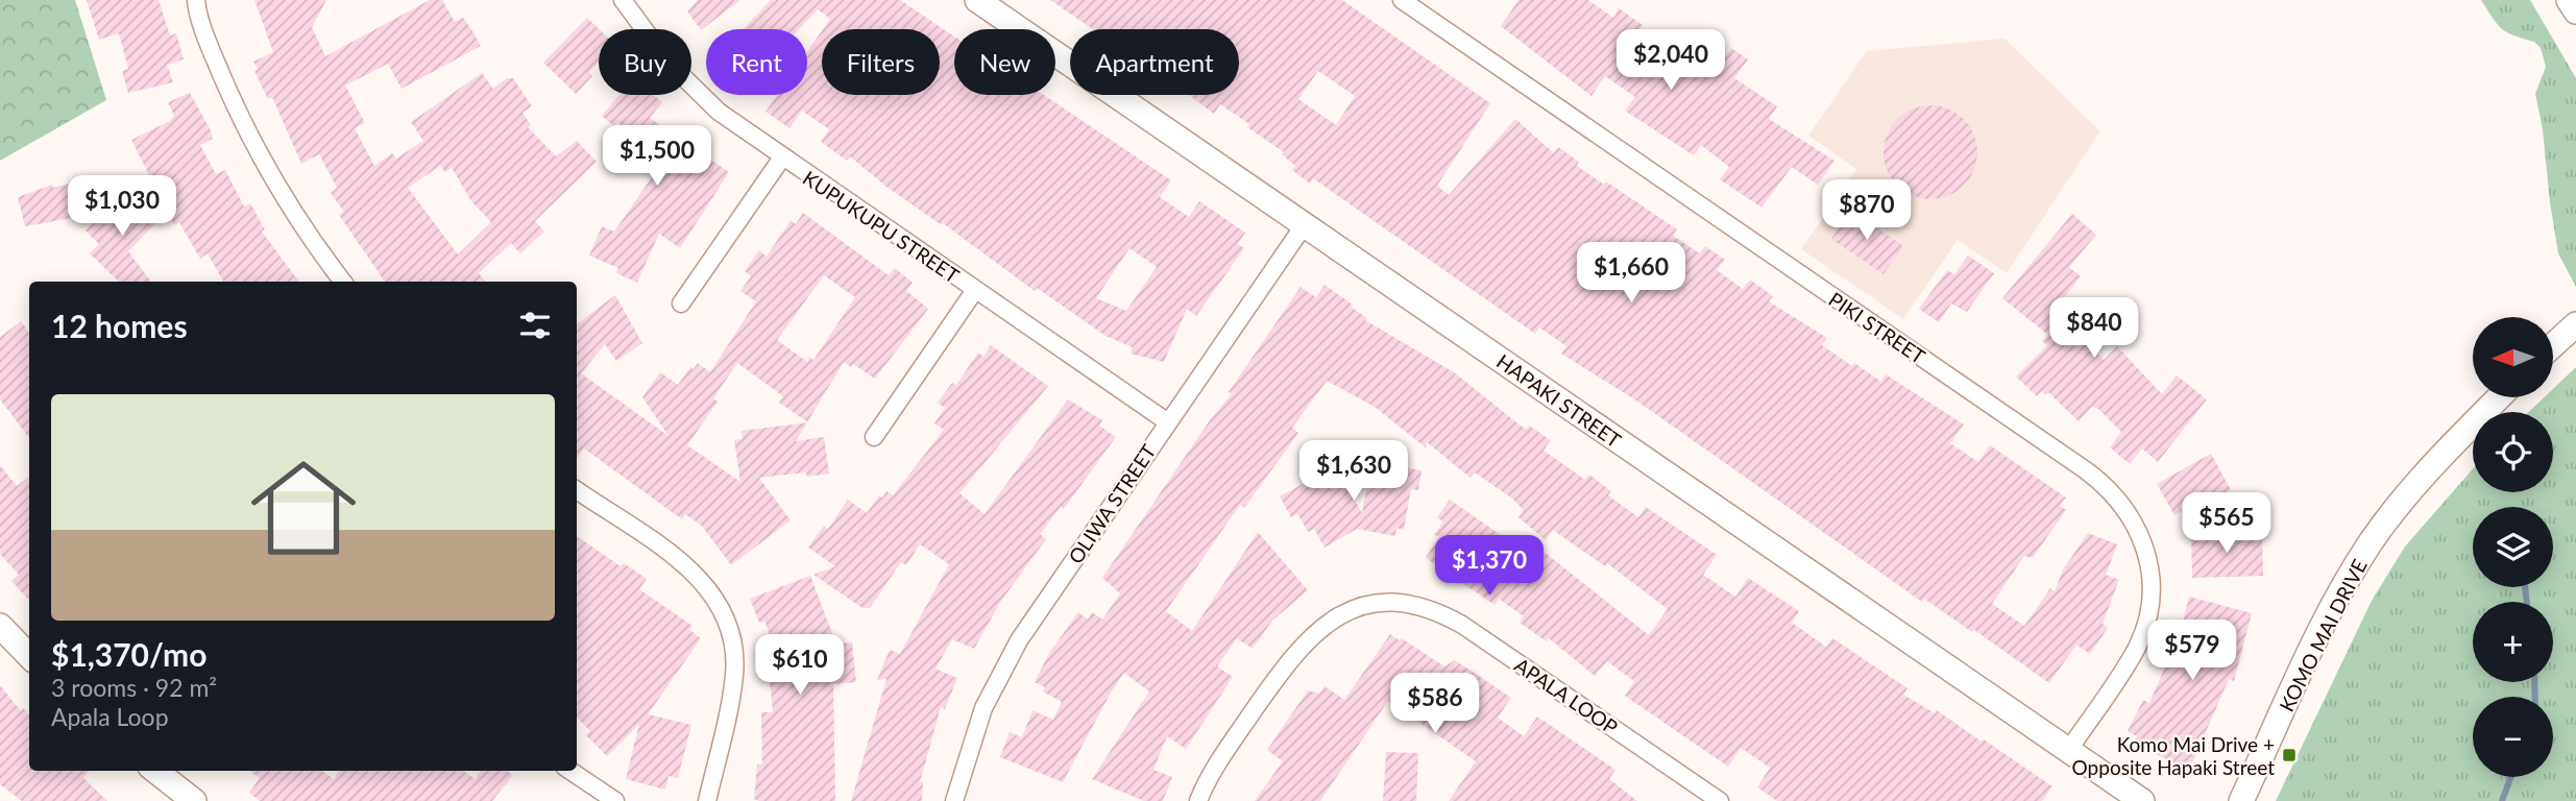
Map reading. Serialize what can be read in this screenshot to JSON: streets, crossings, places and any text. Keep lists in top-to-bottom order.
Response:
{
  "streets": {
    "street": [
      "KUPUKUPU STREET",
      "PIKI STREET",
      "HAPAKI STREET",
      "OLIWA STREET",
      "KOMO MAI DRIVE",
      "APALA LOOP"
    ]
  },
  "crossings": [
    ["KUPUKUPU STREET", "OLIWA STREET"],
    ["PIKI STREET", "HAPAKI STREET"],
    ["HAPAKI STREET", "OLIWA STREET"]
  ],
  "places": {
    "transit": ["Komo Mai Drive + Opposite Hapaki Street"]
  },
  "north": "left",
  "page": {
    "price": [
      "$2,040",
      "$1,500",
      "$1,030",
      "$870",
      "$1,660",
      "$840",
      "$1,630",
      "$565",
      "$1,370",
      "$579",
      "$610",
      "$586"
    ],
    "chip": [
      "Buy",
      "Rent",
      "Filters",
      "New",
      "Apartment"
    ],
    "heading": "12 homes",
    "map_buttons": ["+", "−"],
    "list": [
      {
        "name": "$1,370/mo",
        "note": "3 rooms · 92 m² · Apala Loop"
      }
    ]
  }
}
